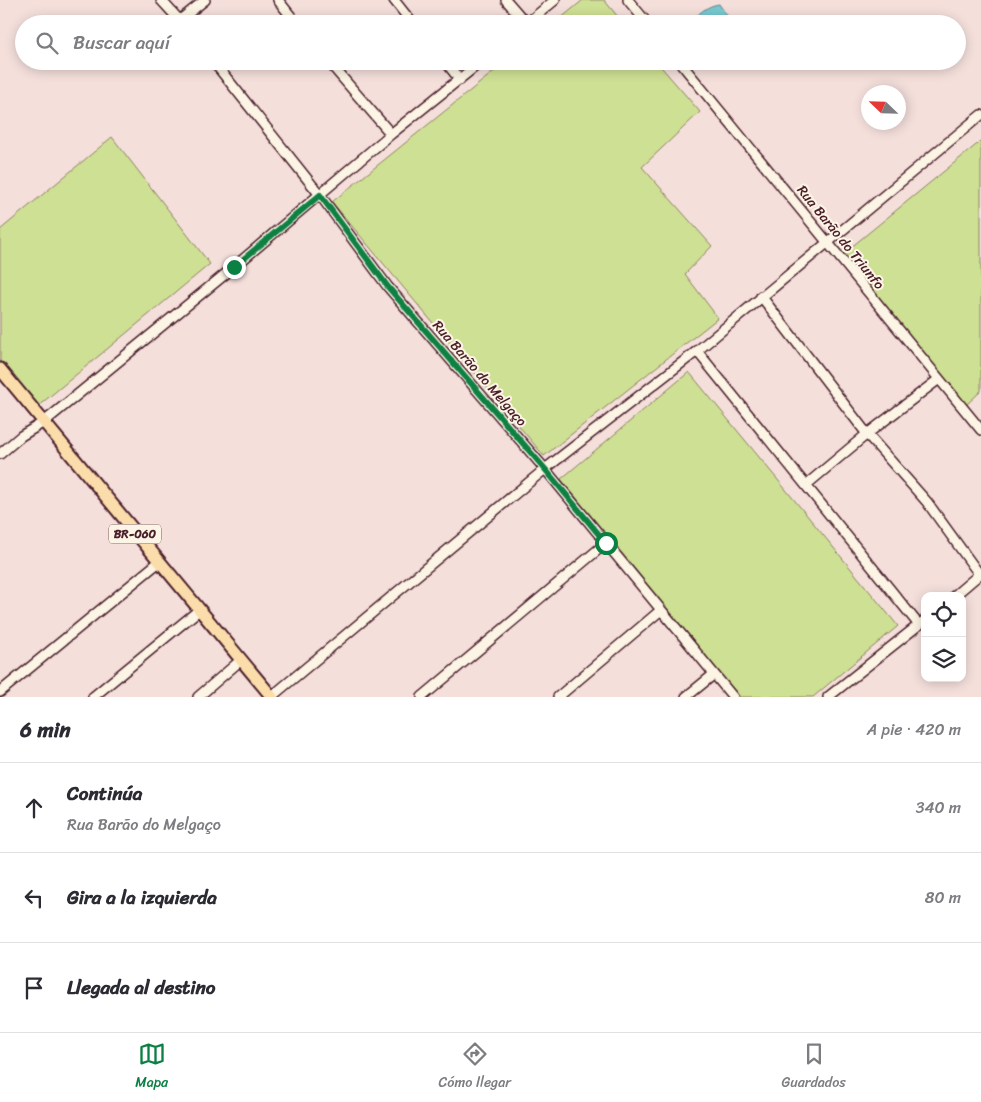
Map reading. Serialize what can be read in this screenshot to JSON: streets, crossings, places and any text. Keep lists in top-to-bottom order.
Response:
{
  "streets": {
    "main road": ["BR-060"],
    "street": ["Rua Barão do Triunfo", "Rua Barão do Melgaço"]
  },
  "north": "top left",
  "page": {
    "search": "Buscar aquí",
    "heading": ["6 min", "A pie · 420 m"],
    "list": [
      ["Continúa", "Rua Barão do Melgaço", "340 m"],
      ["Gira a la izquierda", "80 m"],
      "Llegada al destino"
    ],
    "nav": ["Mapa", "Cómo llegar", "Guardados"]
  }
}
